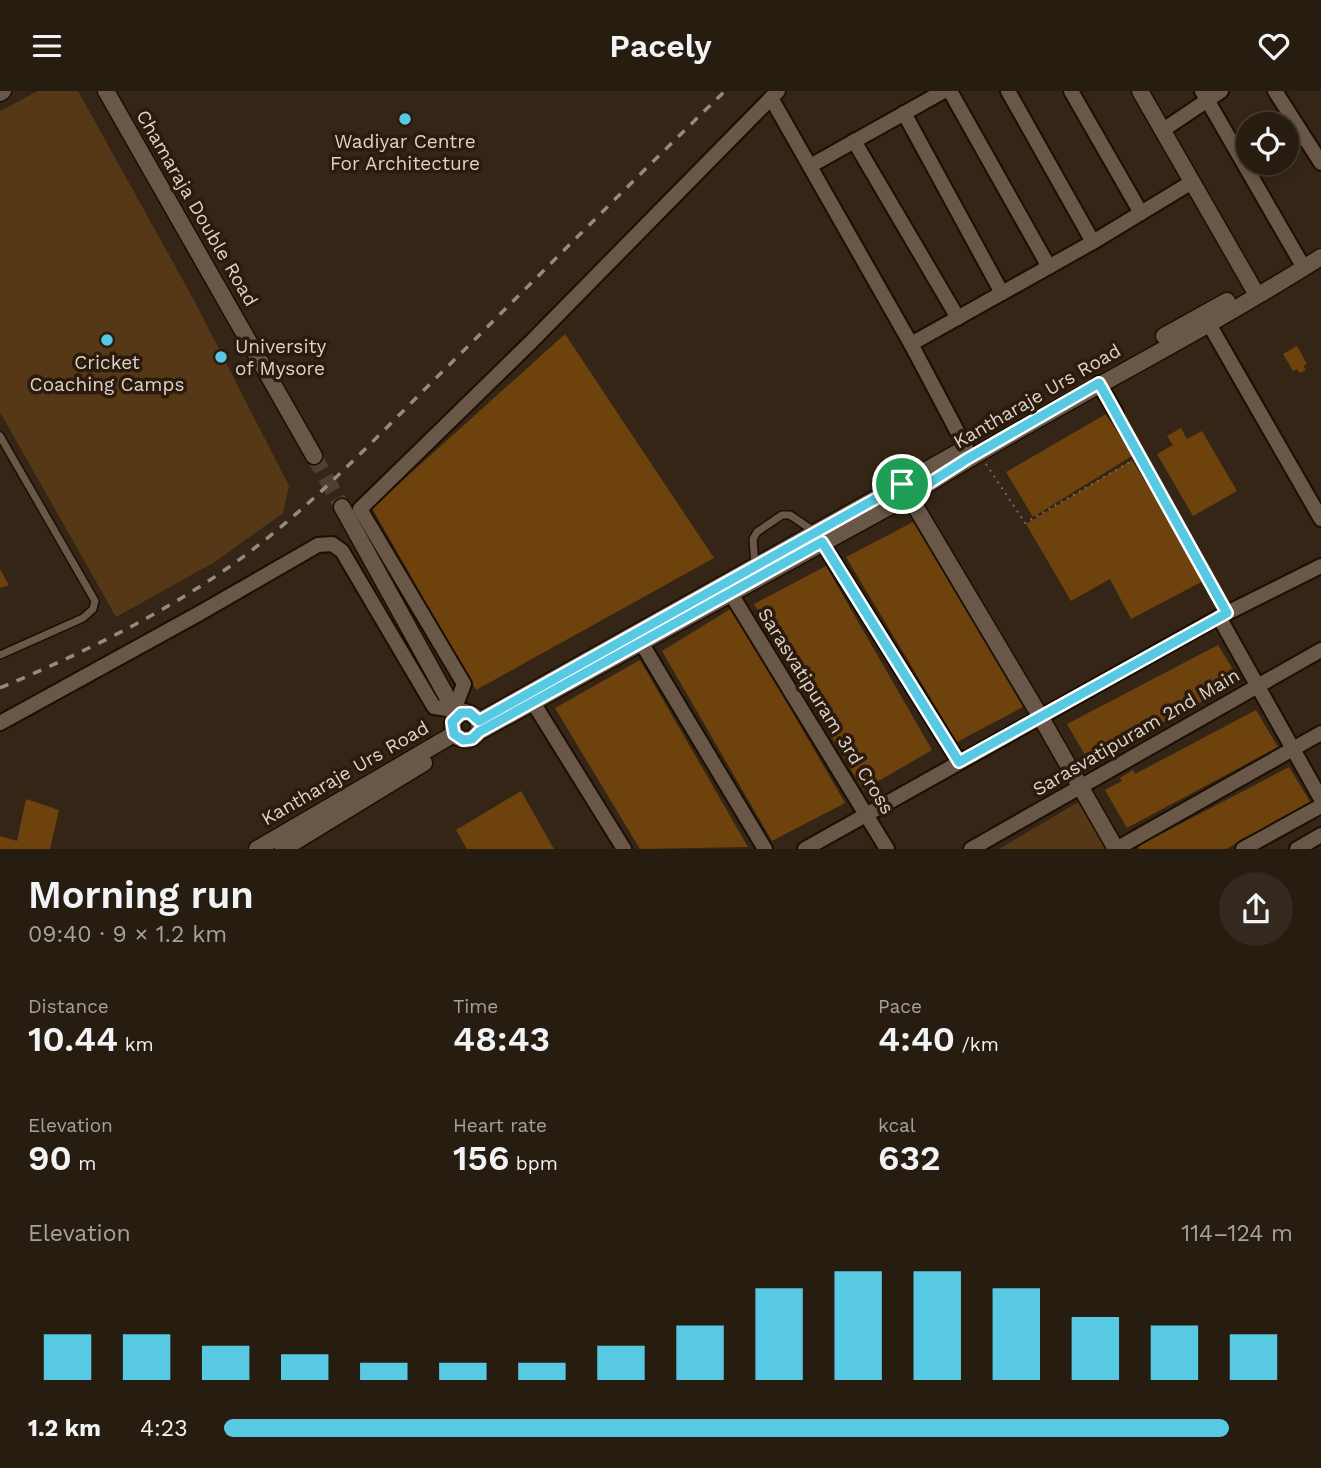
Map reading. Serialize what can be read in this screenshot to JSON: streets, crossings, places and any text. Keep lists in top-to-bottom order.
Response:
{
  "streets": {
    "street": [
      "Chamaraja Double Road",
      "Kantharaje Urs Road",
      "Sarasvatipuram 3rd Cross",
      "Sarasvatipuram 2nd Main"
    ]
  },
  "crossings": [
    ["Kantharaje Urs Road", "Sarasvatipuram 3rd Cross"]
  ],
  "places": ["Wadiyar Centre For Architecture", "Cricket Coaching Camps", "University of Mysore"],
  "page": {
    "header": "Pacely",
    "heading": ["Morning run", "09:40 · 9 × 1.2 km"],
    "stats": [
      ["Distance", "10.44 km"],
      ["Time", "48:43"],
      ["Pace", "4:40 /km"],
      ["Elevation", "90 m"],
      ["Heart rate", "156 bpm"],
      ["kcal", "632"]
    ],
    "chart": ["Elevation", "114–124 m"],
    "list": [
      {
        "name": "1.2 km",
        "note": "4:23"
      }
    ]
  }
}
